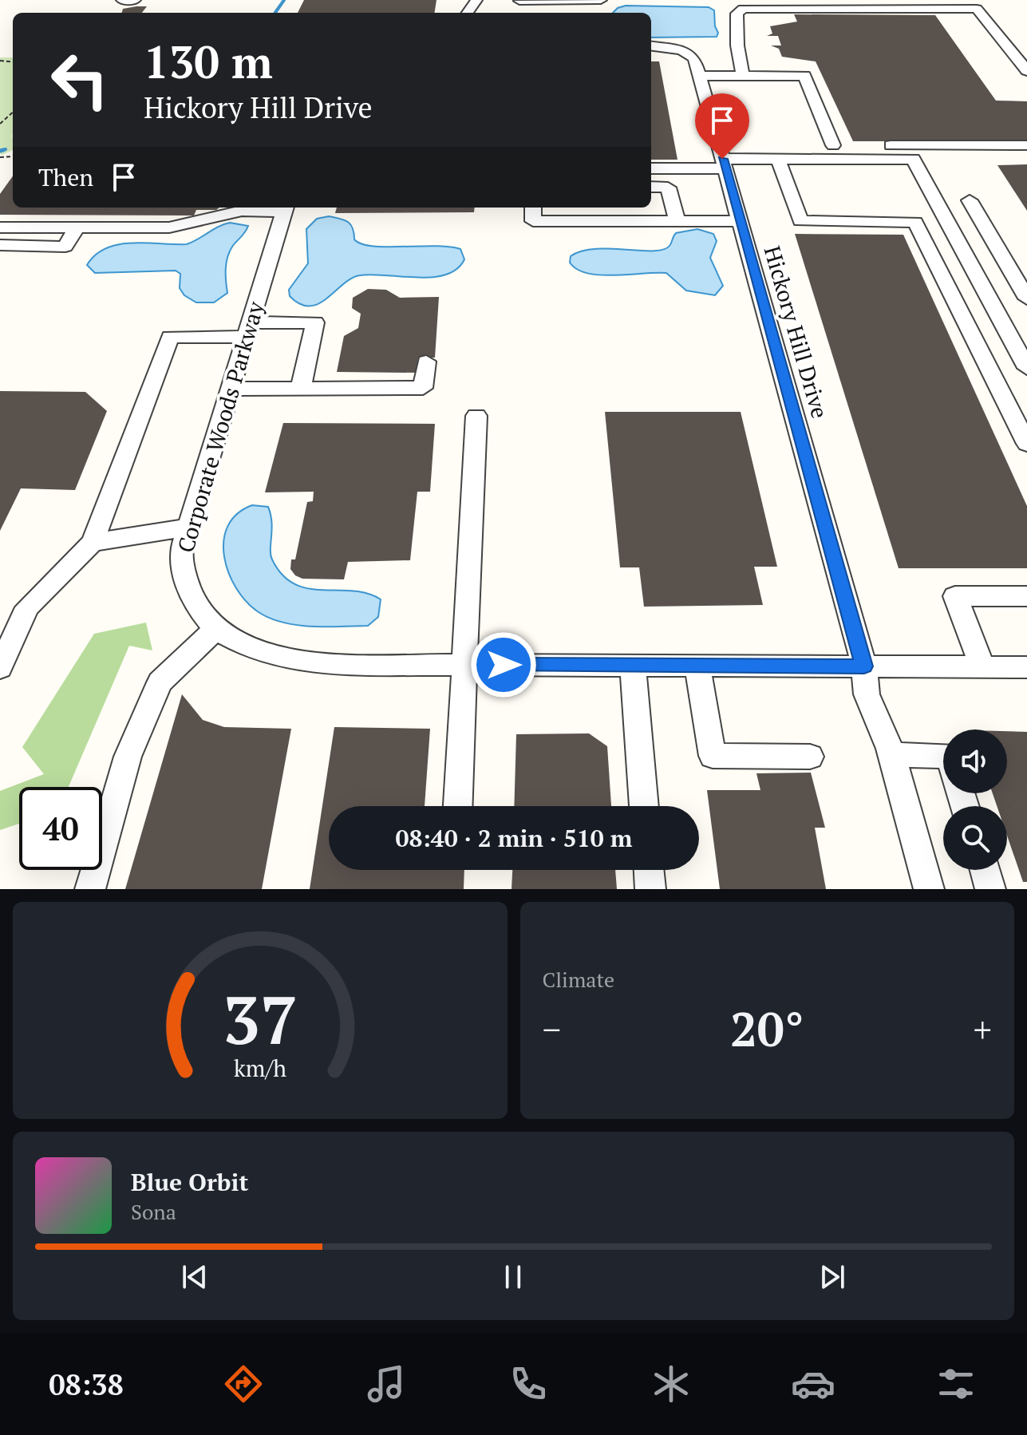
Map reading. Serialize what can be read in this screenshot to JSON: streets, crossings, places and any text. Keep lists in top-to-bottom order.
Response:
{
  "streets": {
    "street": ["Hickory Hill Drive", "Corporate Woods Parkway"]
  },
  "crossings": [
    ["Hickory Hill Drive", "Corporate Woods Parkway"]
  ],
  "page": {
    "turn": ["130 m", "Hickory Hill Drive"],
    "then": "Then",
    "limit": "40",
    "trip": "08:40 · 2 min · 510 m",
    "tile": "Climate",
    "heat": ["−", "20°", "+"],
    "song": ["Blue Orbit", "Sona"],
    "tabs": "08:38",
    "gauge": ["37", "km/h"]
  }
}
